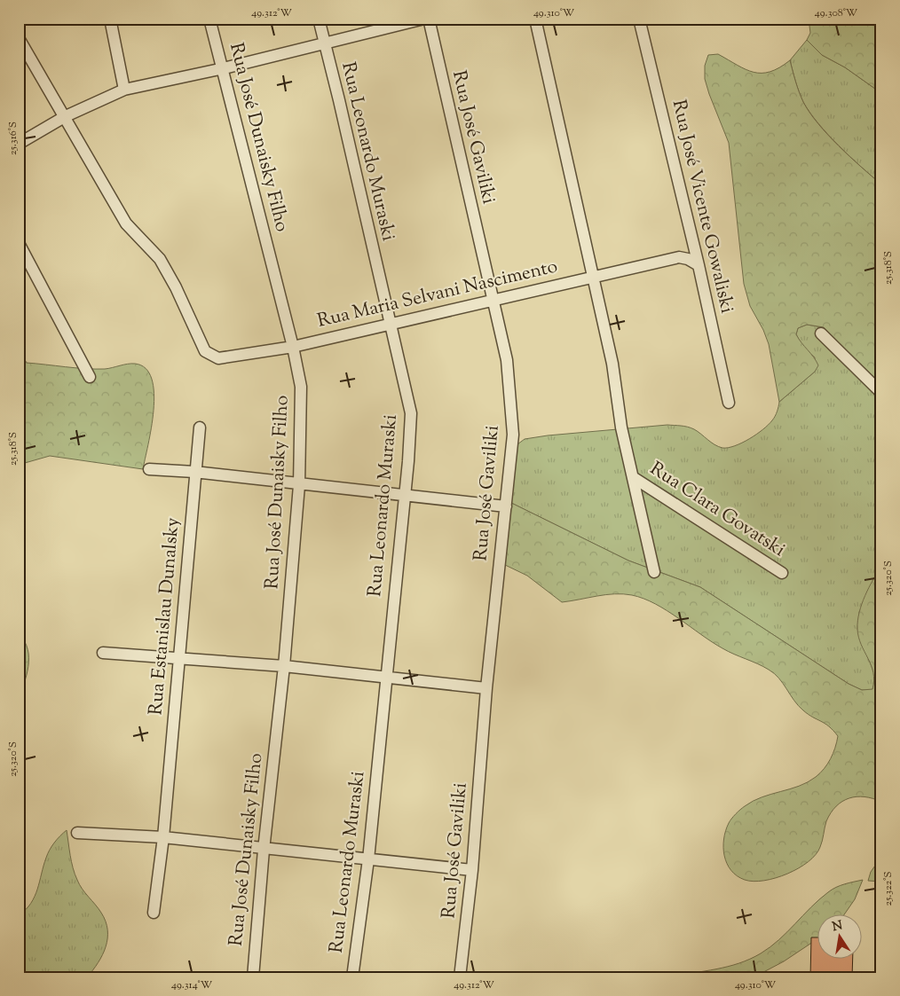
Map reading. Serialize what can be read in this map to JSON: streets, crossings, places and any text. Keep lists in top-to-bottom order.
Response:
{
  "streets": {
    "street": [
      "Rua José Dunaisky Filho",
      "Rua José Gaviliki",
      "Rua Leonardo Muraski",
      "Rua José Vicente Gowaliski",
      "Rua Maria Selvani Nascimento",
      "Rua Clara Govatski",
      "Rua Estanislau Dunalsky"
    ]
  },
  "crossings": [
    ["Rua José Dunaisky Filho", "Rua Maria Selvani Nascimento"],
    ["Rua José Gaviliki", "Rua Maria Selvani Nascimento"],
    ["Rua Leonardo Muraski", "Rua Maria Selvani Nascimento"],
    ["Rua José Vicente Gowaliski", "Rua Maria Selvani Nascimento"]
  ],
  "north": "top",
  "coordinates": [
    "49.312°W",
    "49.310°W",
    "49.308°W",
    "25.316°S",
    "25.318°S",
    "25.320°S",
    "25.322°S",
    "49.314°W"
  ]
}
